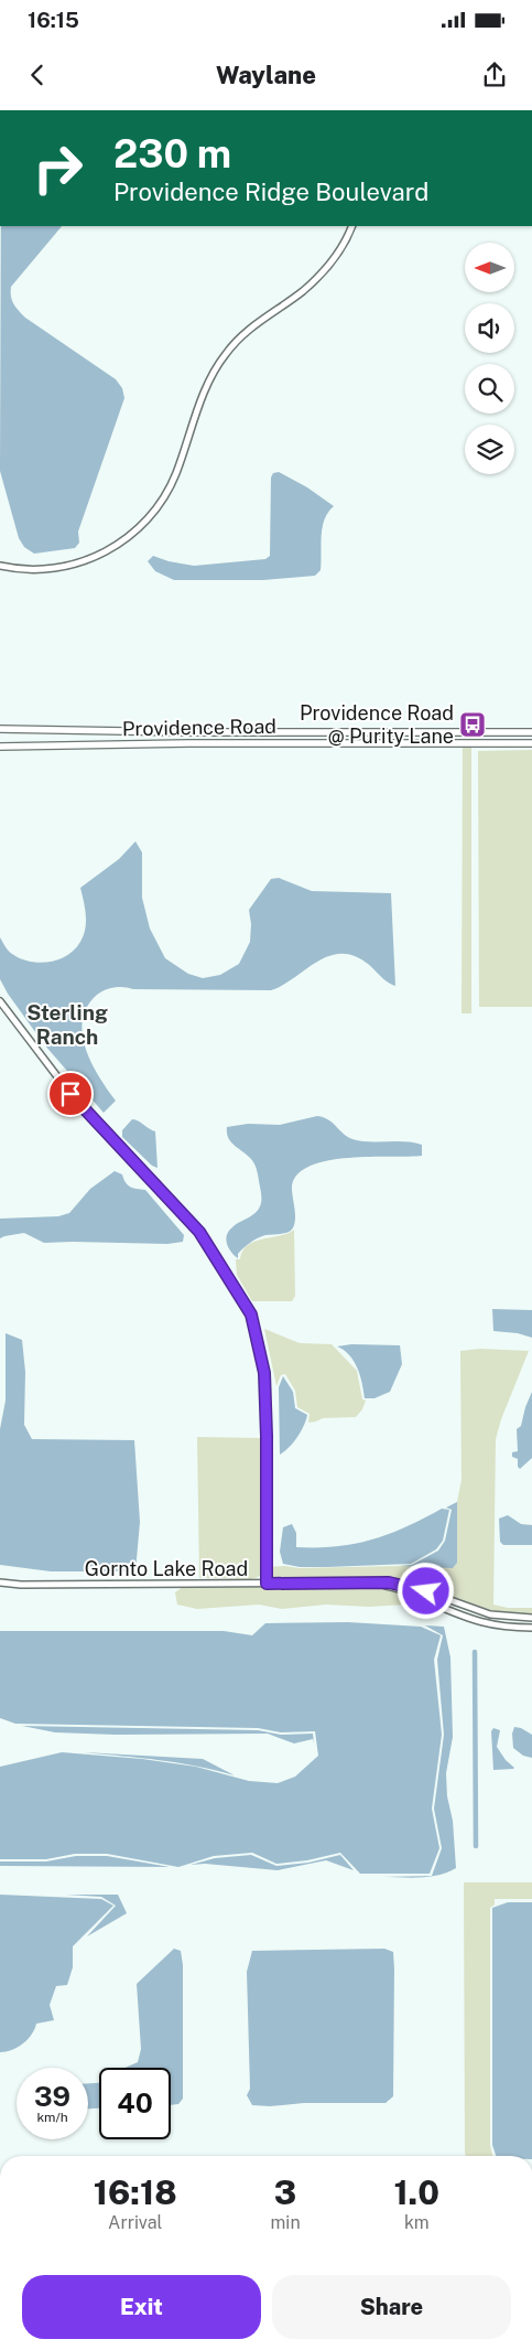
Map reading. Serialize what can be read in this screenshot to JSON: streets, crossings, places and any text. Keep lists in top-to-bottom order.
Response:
{
  "streets": {
    "main road": ["Providence Road"],
    "street": ["Gornto Lake Road"]
  },
  "districts": ["Sterling Ranch"],
  "places": {
    "bus stop": ["Providence Road @ Purity Lane"]
  },
  "north": "left",
  "page": {
    "status": "16:15",
    "header": "Waylane",
    "turn": ["230 m", "Providence Ridge Boulevard"],
    "speed": "39 km/h",
    "limit": "40",
    "eta": [
      "16:18",
      "Arrival",
      "3",
      "min",
      "1.0",
      "km"
    ],
    "buttons": ["Exit", "Share"]
  }
}
